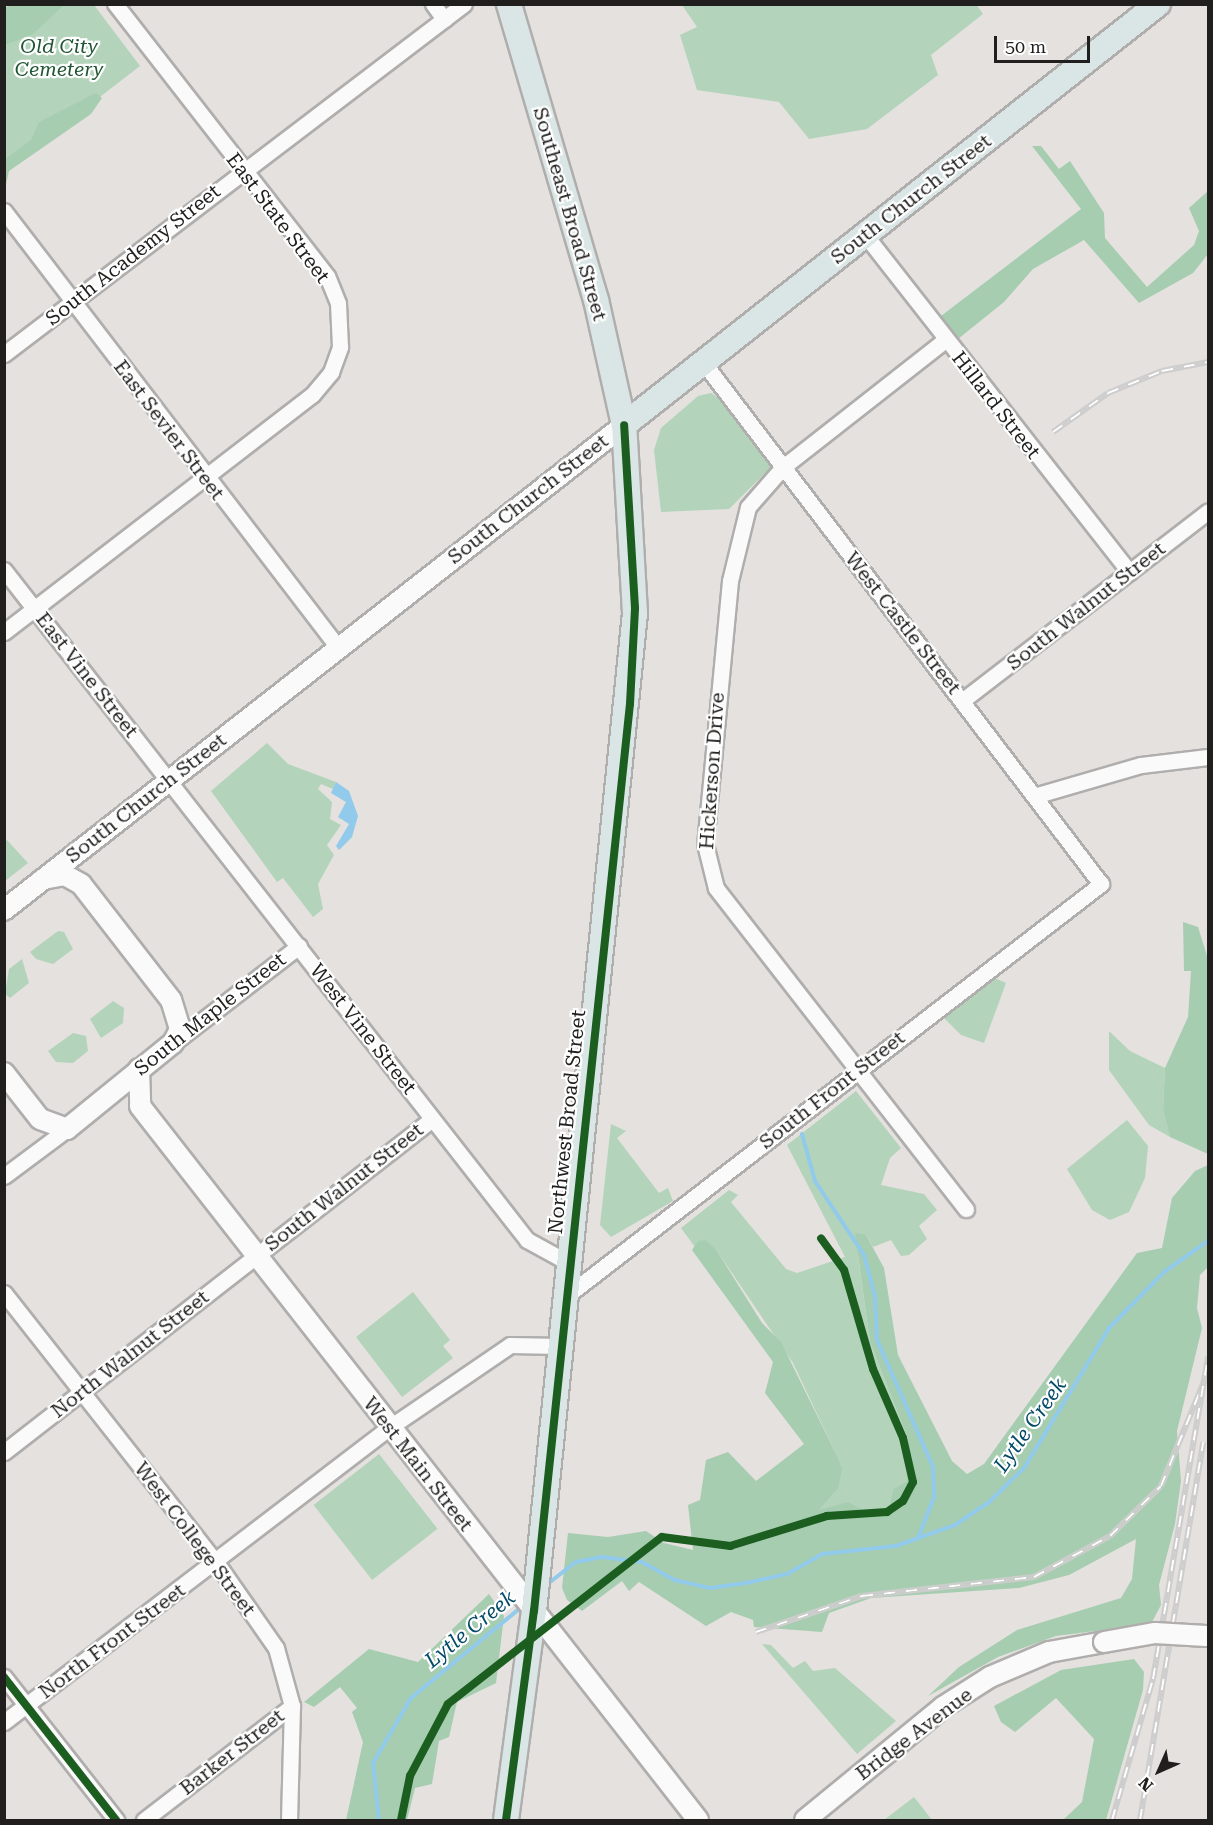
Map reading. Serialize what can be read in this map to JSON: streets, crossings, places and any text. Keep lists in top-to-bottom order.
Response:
{
  "streets": {
    "main road": ["South Church Street", "Southeast Broad Street", "Northwest Broad Street"],
    "street": [
      "East State Street",
      "South Academy Street",
      "Hillard Street",
      "East Sevier Street",
      "South Walnut Street",
      "West Castle Street",
      "East Vine Street",
      "Hickerson Drive",
      "South Maple Street",
      "West Vine Street",
      "South Front Street",
      "North Walnut Street",
      "West Main Street",
      "West College Street",
      "North Front Street",
      "Bridge Avenue",
      "Barker Street"
    ]
  },
  "crossings": [
    ["South Church Street", "Southeast Broad Street"],
    ["South Church Street", "Hillard Street"],
    ["South Church Street", "East Sevier Street"],
    ["South Church Street", "West Castle Street"],
    ["South Church Street", "East Vine Street"],
    ["South Church Street", "West Vine Street"],
    ["South Church Street", "Northwest Broad Street"],
    ["Southeast Broad Street", "Northwest Broad Street"],
    ["East State Street", "South Academy Street"],
    ["East State Street", "East Sevier Street"],
    ["East State Street", "East Vine Street"],
    ["South Academy Street", "East Sevier Street"],
    ["Hillard Street", "South Walnut Street"],
    ["Hillard Street", "Hickerson Drive"],
    ["South Walnut Street", "West Castle Street"],
    ["South Walnut Street", "West Vine Street"],
    ["South Walnut Street", "North Walnut Street"],
    ["South Walnut Street", "West Main Street"],
    ["West Castle Street", "Hickerson Drive"],
    ["West Castle Street", "South Front Street"],
    ["East Vine Street", "West Vine Street"],
    ["Hickerson Drive", "South Front Street"],
    ["South Maple Street", "West Vine Street"],
    ["West Vine Street", "Northwest Broad Street"],
    ["South Front Street", "Northwest Broad Street"],
    ["Northwest Broad Street", "West Main Street"],
    ["North Walnut Street", "West Main Street"],
    ["North Walnut Street", "West College Street"],
    ["West Main Street", "North Front Street"],
    ["West College Street", "North Front Street"],
    ["West College Street", "Barker Street"]
  ],
  "water": ["Lytle Creek"],
  "parks": ["Old City Cemetery"],
  "scale_bar": "50 m",
  "north": "bottom left"
}
